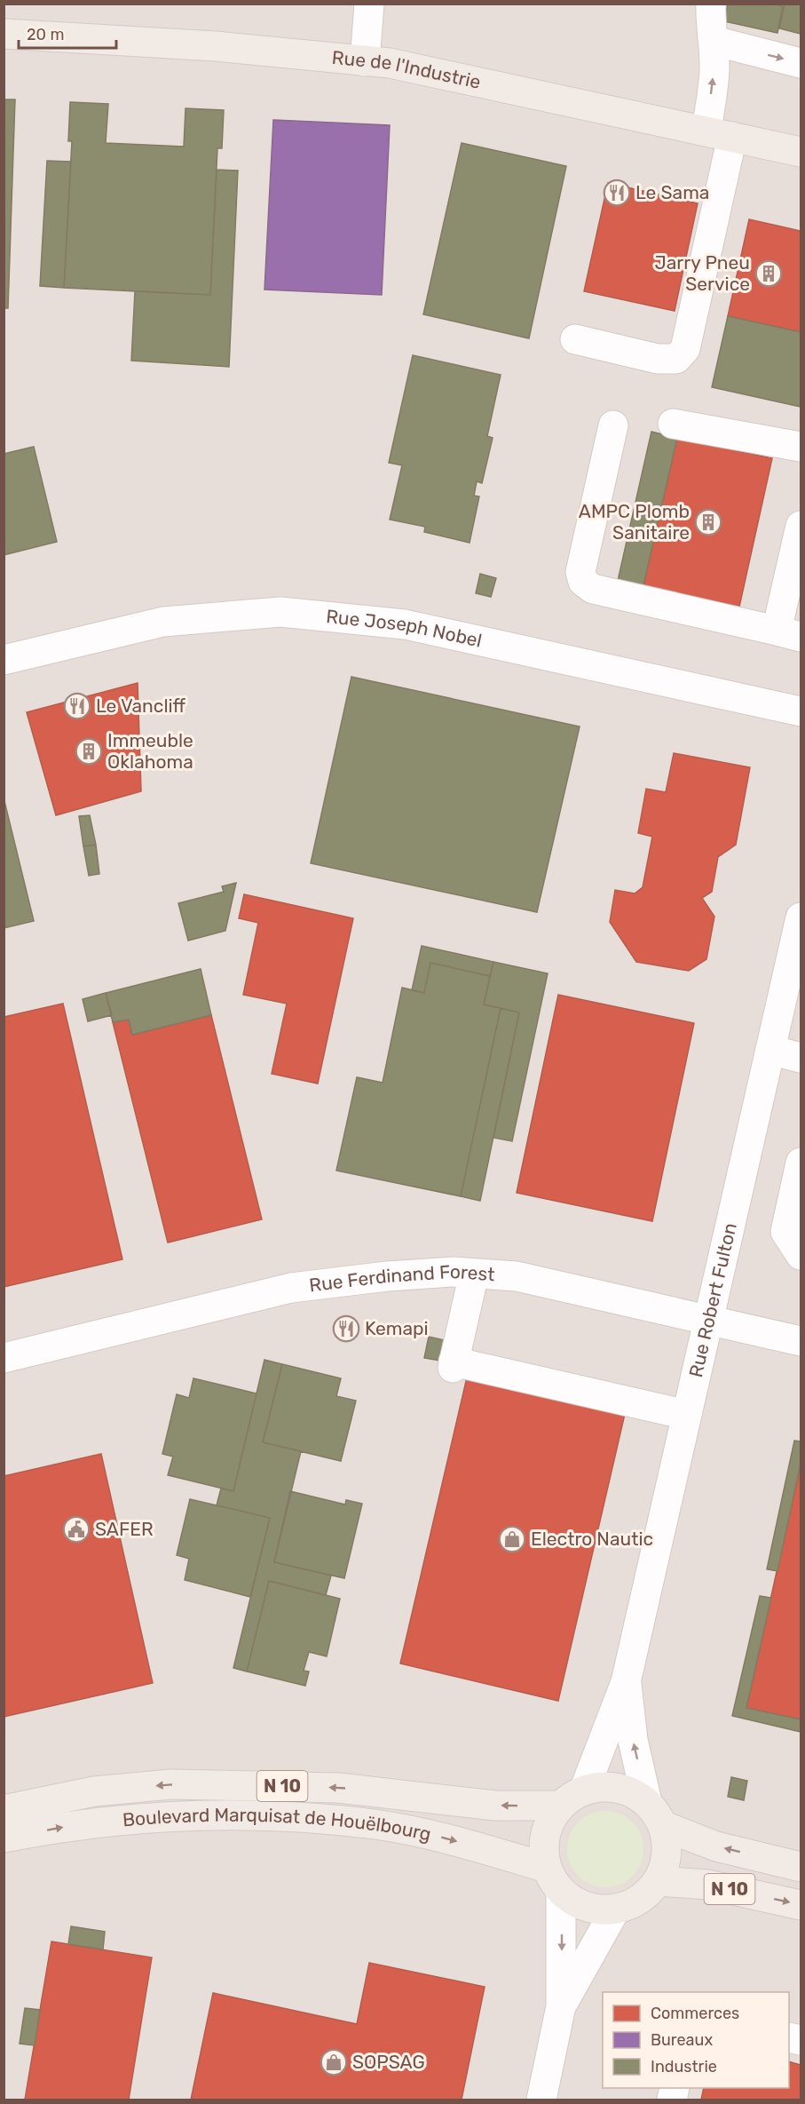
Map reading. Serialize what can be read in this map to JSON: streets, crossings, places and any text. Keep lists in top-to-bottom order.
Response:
{
  "streets": {
    "main road": ["Rue de l'Industrie", "N 10", "Boulevard Marquisat de Houëlbourg"],
    "street": ["Rue Joseph Nobel", "Rue Ferdinand Forest", "Rue Robert Fulton"]
  },
  "crossings": [
    ["Rue Ferdinand Forest", "Rue Robert Fulton"],
    ["Rue Robert Fulton", "N 10"],
    ["Rue Robert Fulton", "Boulevard Marquisat de Houëlbourg"],
    ["N 10", "Boulevard Marquisat de Houëlbourg"]
  ],
  "places": {
    "restaurant": ["Le Sama", "Le Vancliff", "Kemapi"],
    "building": ["Jarry Pneu Service", "AMPC Plomb Sanitaire", "Immeuble Oklahoma"],
    "public building": ["SAFER"],
    "shop": ["Electro Nautic", "SOPSAG"]
  },
  "legend": ["Commerces", "Bureaux", "Industrie"],
  "scale_bar": "20 m"
}
